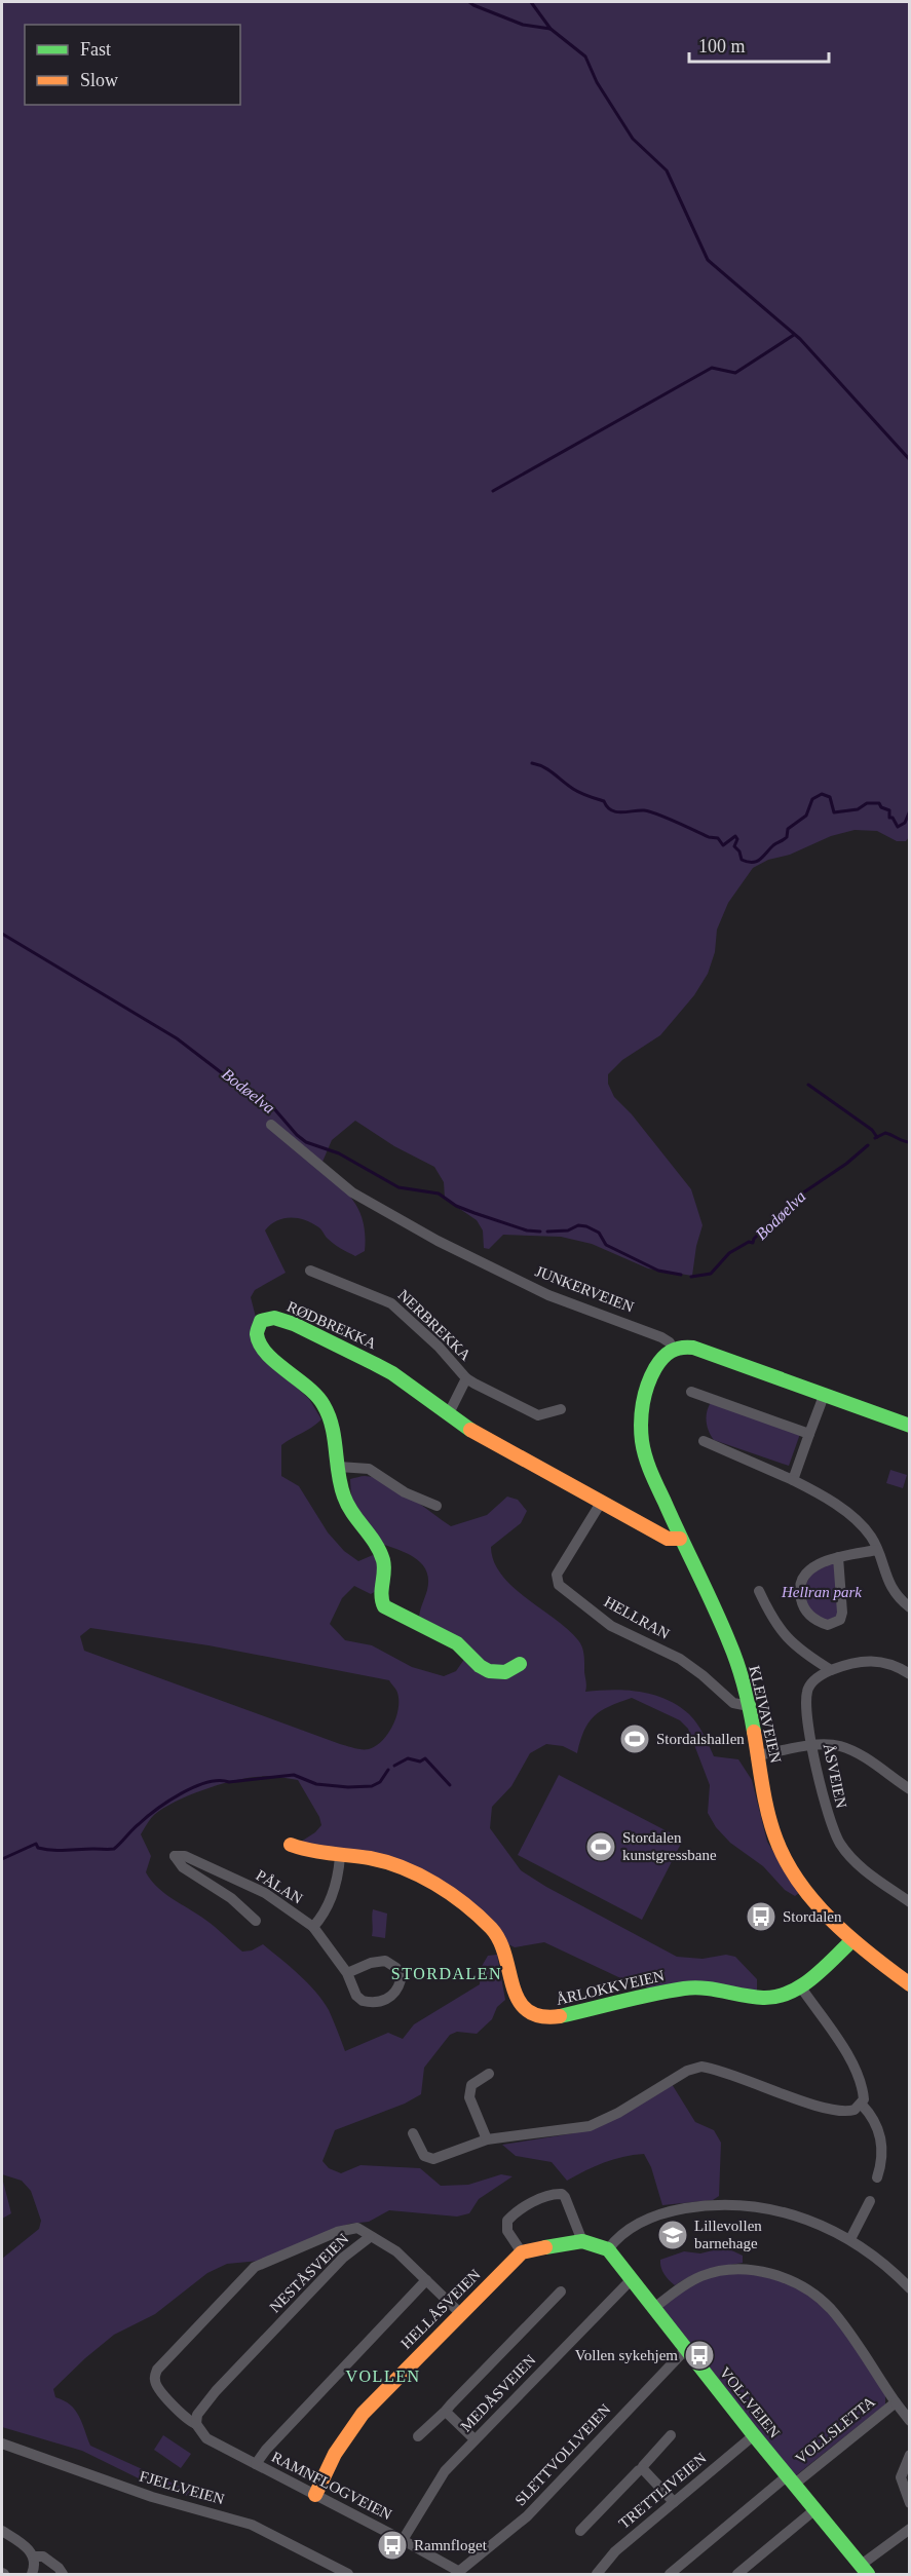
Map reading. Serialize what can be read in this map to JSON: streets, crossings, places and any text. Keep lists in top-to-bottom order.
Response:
{
  "streets": {
    "street": [
      "JUNKERVEIEN",
      "RØDBREKKA",
      "NERBREKKA",
      "HELLRAN",
      "KLEIVAVEIEN",
      "ÅSVEIEN",
      "PÅLAN",
      "ÅRLOKKVEIEN",
      "NESTÅSVEIEN",
      "HELLÅSVEIEN",
      "MEDÅSVEIEN",
      "VOLLVEIEN",
      "VOLLSLETTA",
      "SLETTVOLLVEIEN",
      "RAMNFLOGVEIEN",
      "FJELLVEIEN",
      "TRETTLIVEIEN"
    ]
  },
  "crossings": [
    ["JUNKERVEIEN", "KLEIVAVEIEN"],
    ["RØDBREKKA", "NERBREKKA"],
    ["RØDBREKKA", "HELLRAN"],
    ["RØDBREKKA", "KLEIVAVEIEN"],
    ["HELLRAN", "KLEIVAVEIEN"],
    ["KLEIVAVEIEN", "ÅRLOKKVEIEN"],
    ["NESTÅSVEIEN", "HELLÅSVEIEN"],
    ["NESTÅSVEIEN", "RAMNFLOGVEIEN"],
    ["HELLÅSVEIEN", "RAMNFLOGVEIEN"],
    ["MEDÅSVEIEN", "VOLLVEIEN"],
    ["MEDÅSVEIEN", "RAMNFLOGVEIEN"],
    ["VOLLVEIEN", "VOLLSLETTA"],
    ["VOLLVEIEN", "SLETTVOLLVEIEN"],
    ["VOLLVEIEN", "TRETTLIVEIEN"],
    ["SLETTVOLLVEIEN", "RAMNFLOGVEIEN"]
  ],
  "districts": ["STORDALEN", "VOLLEN"],
  "water": ["Bodøelva"],
  "parks": ["Hellran park"],
  "places": {
    "sports": ["Stordalshallen", "Stordalen kunstgressbane"],
    "bus stop": ["Stordalen", "Vollen sykehjem", "Ramnfloget"],
    "school or university": ["Lillevollen barnehage"]
  },
  "legend": ["Fast", "Slow"],
  "scale_bar": "100 m"
}
